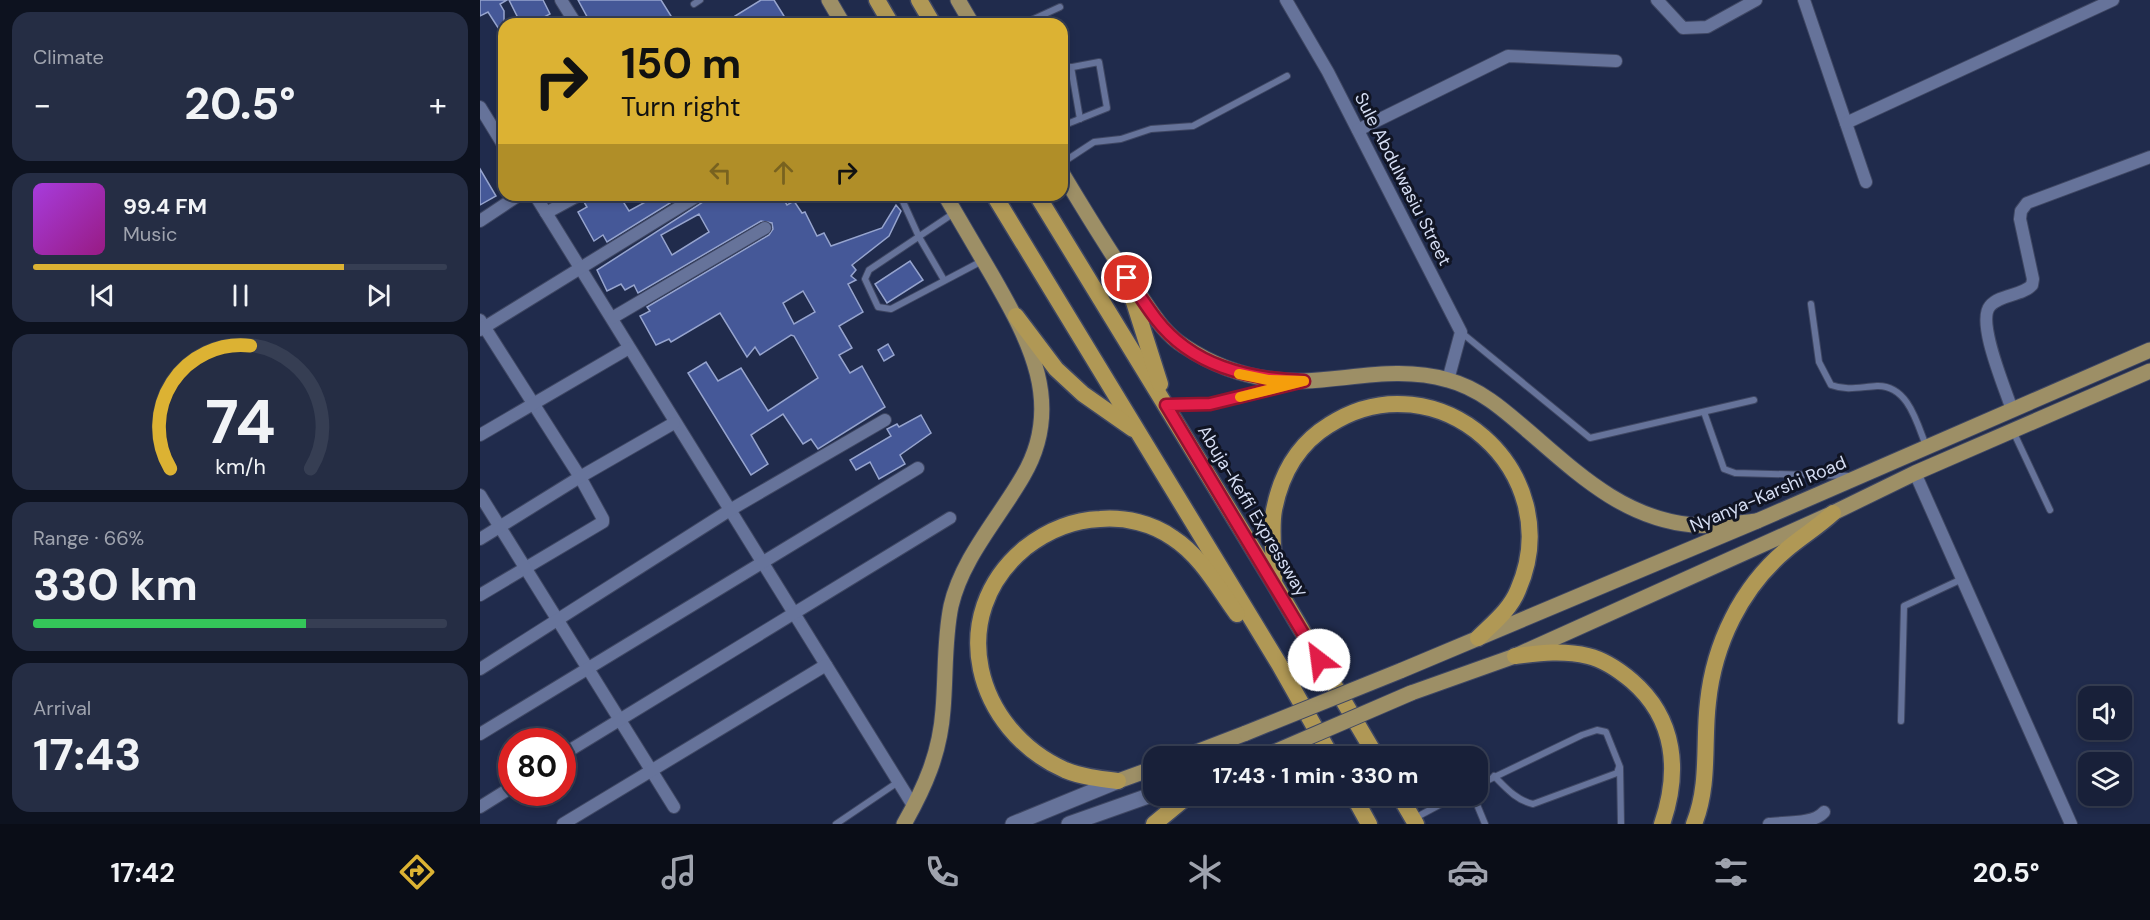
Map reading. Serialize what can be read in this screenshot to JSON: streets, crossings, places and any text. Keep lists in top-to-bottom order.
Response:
{
  "streets": {
    "highway": ["Abuja-Keffi Expressway"],
    "main road": ["Nyanya-Karshi Road"],
    "street": ["Sule Abdulwasiu Street"]
  },
  "page": {
    "tile": [
      "Climate",
      ["Range · 66%", "330 km"],
      ["Arrival", "17:43"]
    ],
    "turn": ["150 m", "Turn right"],
    "heat": ["−", "20.5°", "+"],
    "song": ["99.4 FM", "Music"],
    "limit": "80",
    "trip": "17:43 · 1 min · 330 m",
    "tabs": ["17:42", "20.5°"],
    "gauge": ["74", "km/h"]
  }
}
